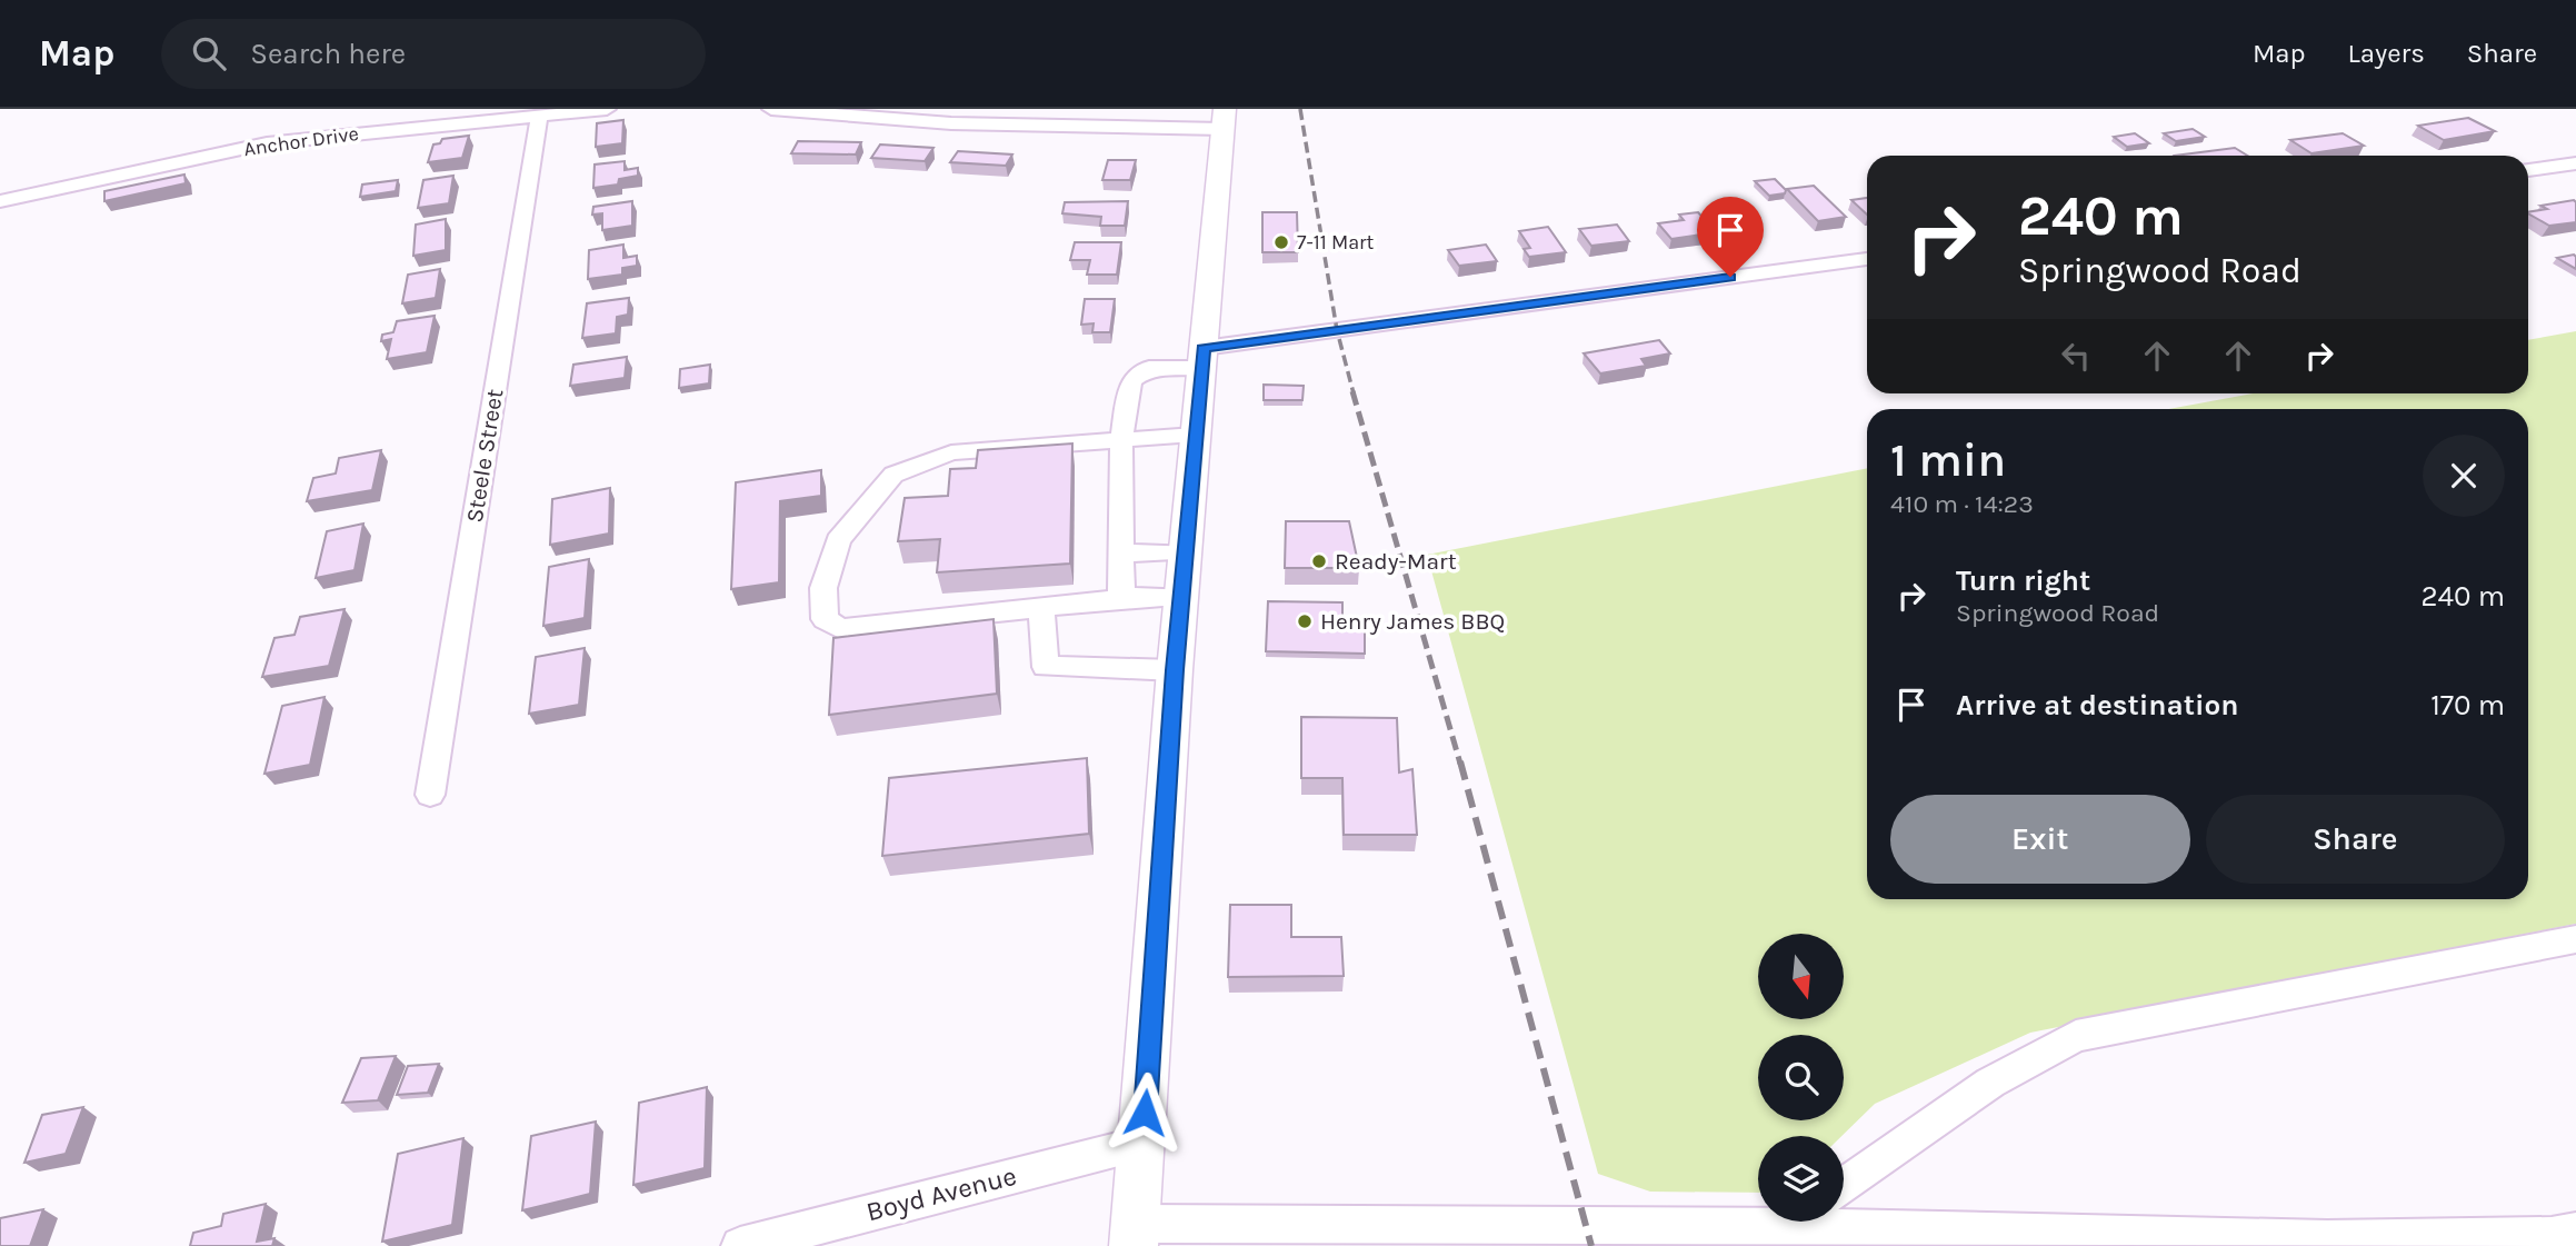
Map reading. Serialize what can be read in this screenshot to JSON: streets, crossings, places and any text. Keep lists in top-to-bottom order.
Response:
{
  "streets": {
    "street": ["Anchor Drive", "Steele Street", "Boyd Avenue"]
  },
  "crossings": [
    ["Anchor Drive", "Steele Street"]
  ],
  "places": ["7-11 Mart", "Ready-Mart", "Henry James BBQ"],
  "north": "bottom",
  "page": {
    "header": "Map",
    "search": "Search here",
    "nav": ["Map", "Layers", "Share"],
    "turn": ["240 m", "Springwood Road"],
    "heading": ["1 min", "410 m · 14:23"],
    "list": [
      {
        "name": "Turn right",
        "note": "Springwood Road",
        "value": "240 m"
      },
      {
        "name": "Arrive at destination",
        "value": "170 m"
      }
    ],
    "buttons": ["Exit", "Share"]
  }
}
